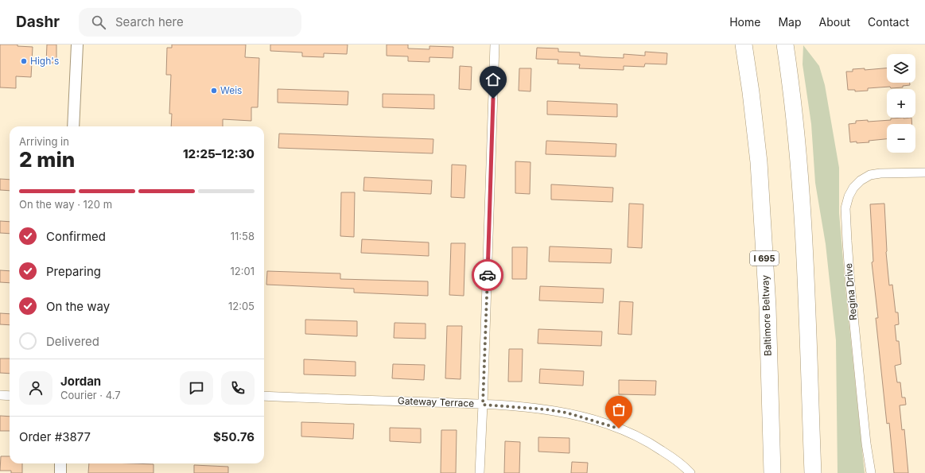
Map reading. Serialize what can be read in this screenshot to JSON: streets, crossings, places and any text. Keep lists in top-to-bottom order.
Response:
{
  "streets": {
    "highway": ["I 695", "Baltimore Beltway"],
    "street": ["Regina Drive", "Gateway Terrace"]
  },
  "places": ["High's", "Weis"],
  "page": {
    "header": "Dashr",
    "search": "Search here",
    "nav": [
      "Home",
      "Map",
      "About",
      "Contact"
    ],
    "map_buttons": ["+", "−"],
    "heading": ["2 min", "Arriving in", "12:25–12:30"],
    "panel": [
      "Jordan",
      "Courier · 4.7",
      "Order #3877",
      "$50.76"
    ],
    "bar": "On the way · 120 m",
    "list": [
      ["Confirmed", "11:58"],
      ["Preparing", "12:01"],
      ["On the way", "12:05"],
      "Delivered"
    ]
  }
}
